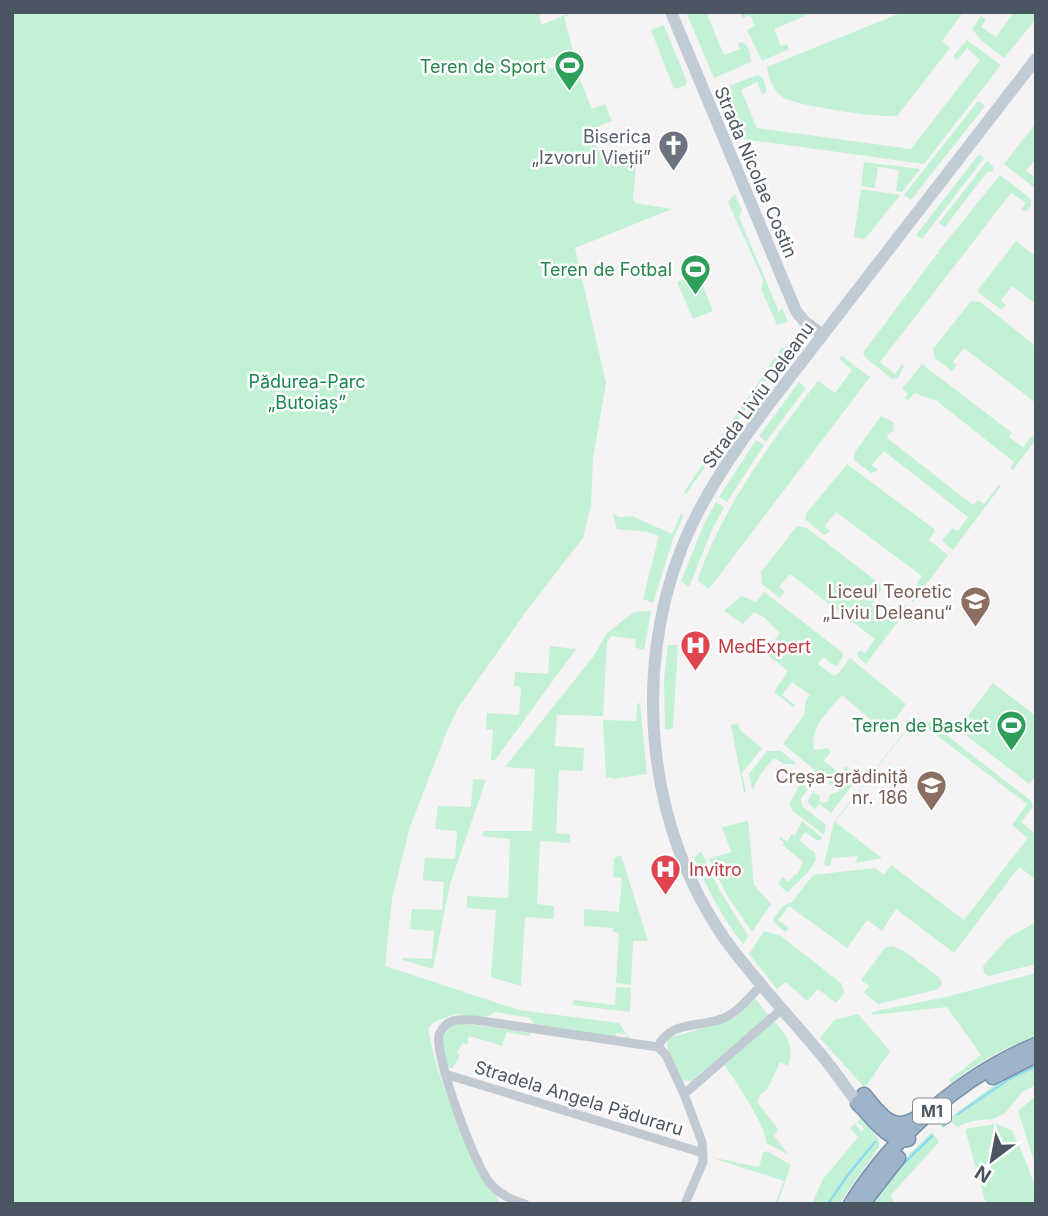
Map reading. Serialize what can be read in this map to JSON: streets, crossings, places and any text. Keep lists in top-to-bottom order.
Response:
{
  "streets": {
    "highway": ["M1"],
    "main road": ["Strada Nicolae Costin", "Strada Liviu Deleanu"],
    "street": ["Stradela Angela Păduraru"]
  },
  "crossings": [
    ["Strada Nicolae Costin", "Strada Liviu Deleanu"],
    ["Strada Liviu Deleanu", "Stradela Angela Păduraru"],
    ["Strada Liviu Deleanu", "M1"]
  ],
  "parks": ["Pădurea-Parc „Butoiaș”"],
  "places": {
    "sports": ["Teren de Sport", "Teren de Fotbal", "Teren de Basket"],
    "church": ["Biserica „Izvorul Vieții”"],
    "school or university": ["Liceul Teoretic „Liviu Deleanu“", "Creșa-grădiniță nr. 186"],
    "hospital": ["MedExpert", "Invitro"]
  },
  "north": "bottom left"
}
